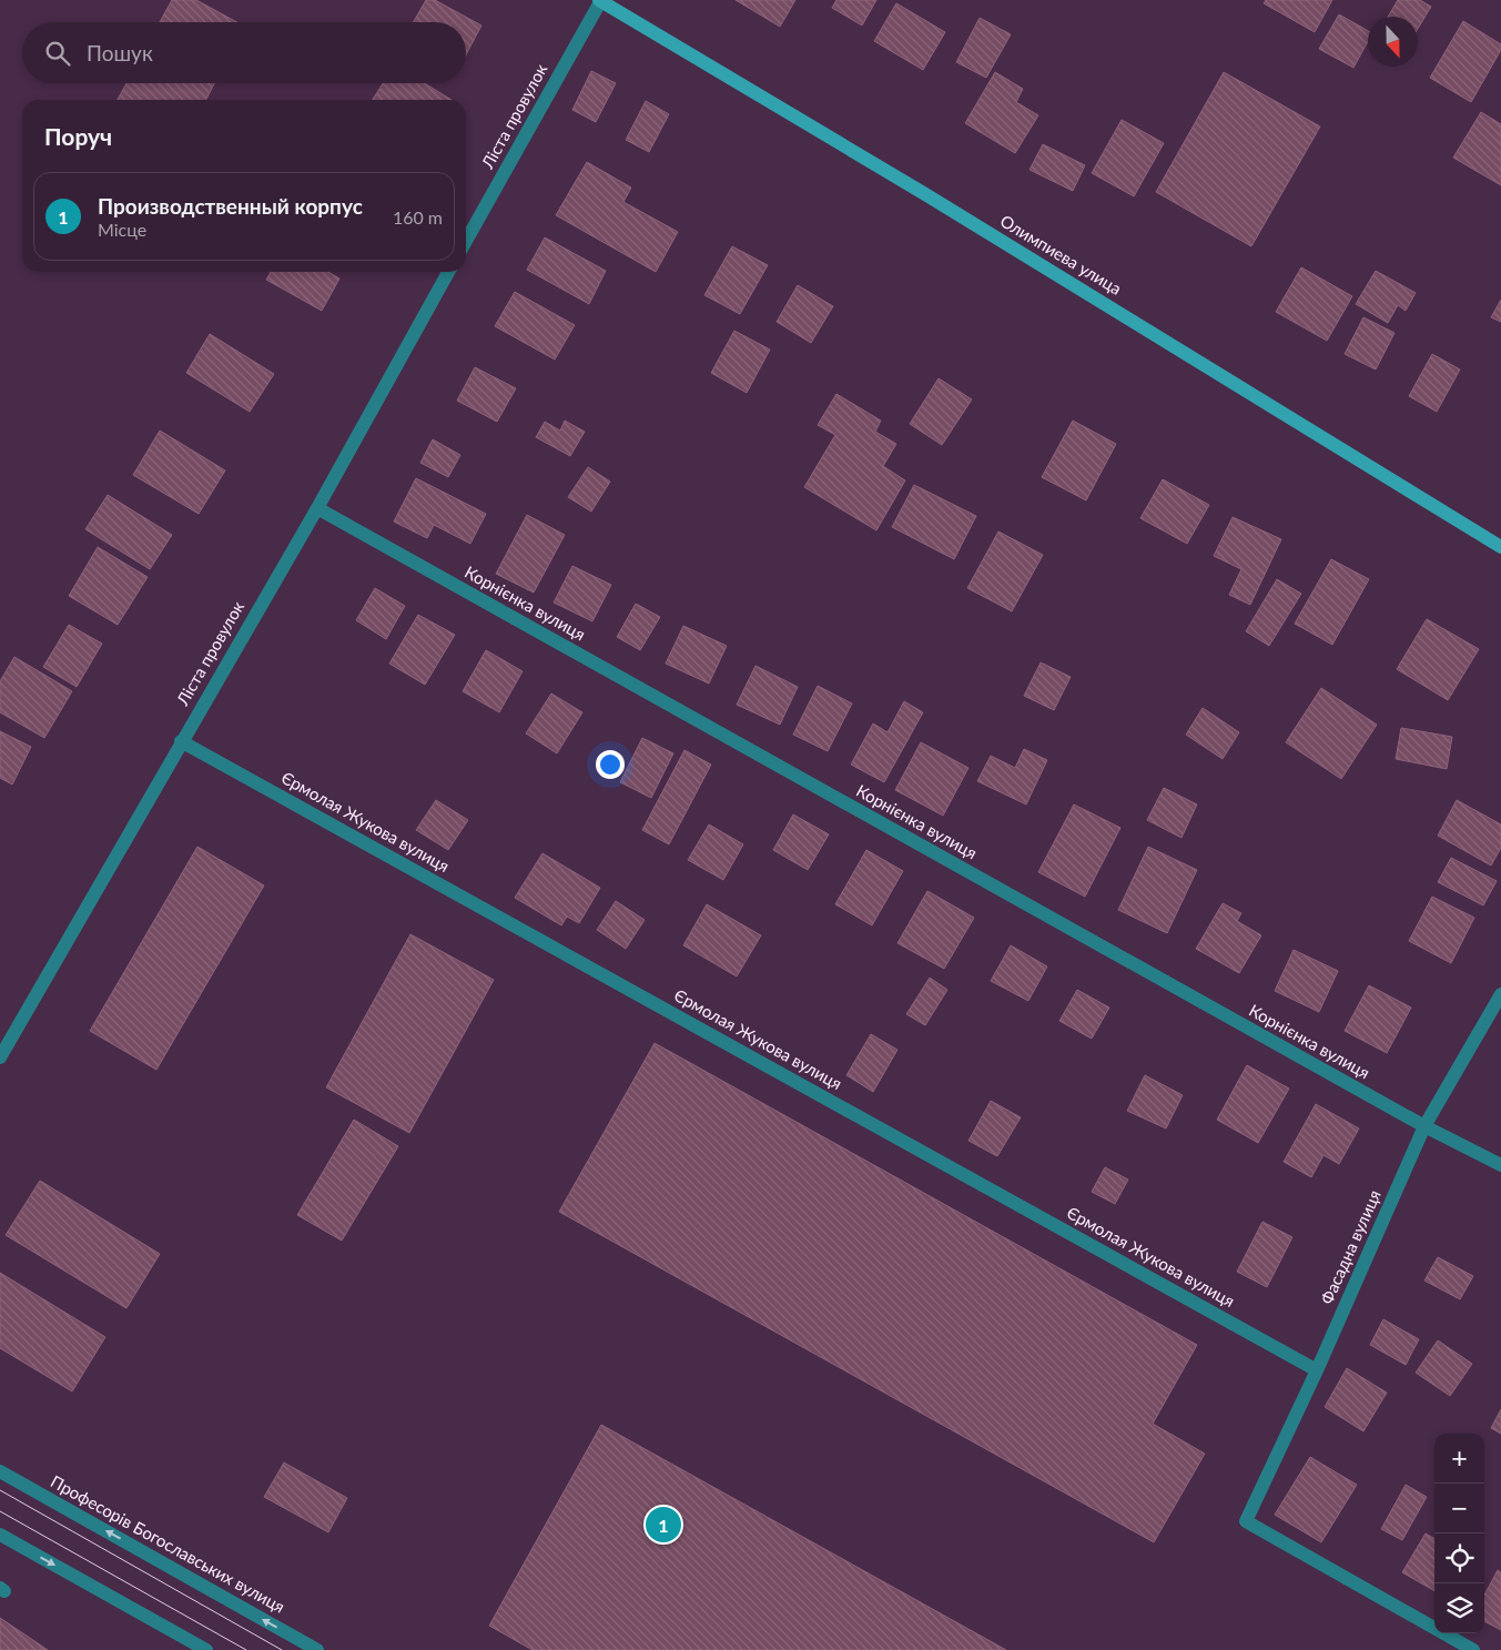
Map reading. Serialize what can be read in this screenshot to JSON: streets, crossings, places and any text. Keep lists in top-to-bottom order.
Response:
{
  "streets": {
    "main road": ["Олимпиева улица"],
    "street": [
      "Ліста провулок",
      "Корнієнка вулиця",
      "Єрмолая Жукова вулиця",
      "Фасадна вулиця",
      "Професорів Богославських вулиця"
    ]
  },
  "crossings": [
    ["Ліста провулок", "Олимпиева улица"],
    ["Ліста провулок", "Корнієнка вулиця"],
    ["Ліста провулок", "Єрмолая Жукова вулиця"],
    ["Корнієнка вулиця", "Фасадна вулиця"],
    ["Єрмолая Жукова вулиця", "Фасадна вулиця"]
  ],
  "north": "bottom",
  "page": {
    "search": "Пошук",
    "heading": "Поруч",
    "list": [
      {
        "mark": "1",
        "name": "Производственный корпус",
        "note": "Місце",
        "value": "160 m"
      }
    ],
    "map_buttons": ["+", "−"],
    "pins": "1"
  }
}
